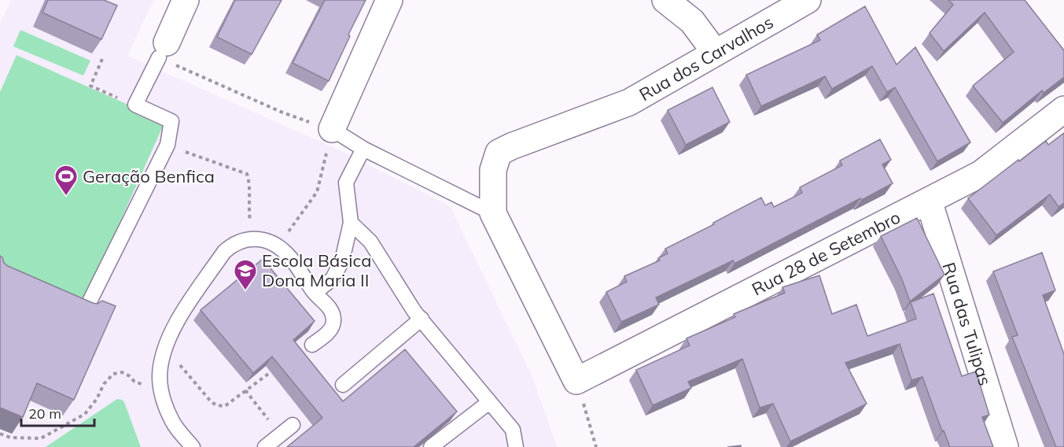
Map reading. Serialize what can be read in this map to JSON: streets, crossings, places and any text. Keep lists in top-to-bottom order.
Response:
{
  "streets": {
    "street": ["Rua dos Carvalhos", "Rua 28 de Setembro", "Rua das Tulipas"]
  },
  "crossings": [
    ["Rua 28 de Setembro", "Rua das Tulipas"]
  ],
  "places": {
    "sports": ["Geração Benfica"],
    "school or university": ["Escola Básica Dona Maria II"]
  },
  "scale_bar": "20 m"
}
